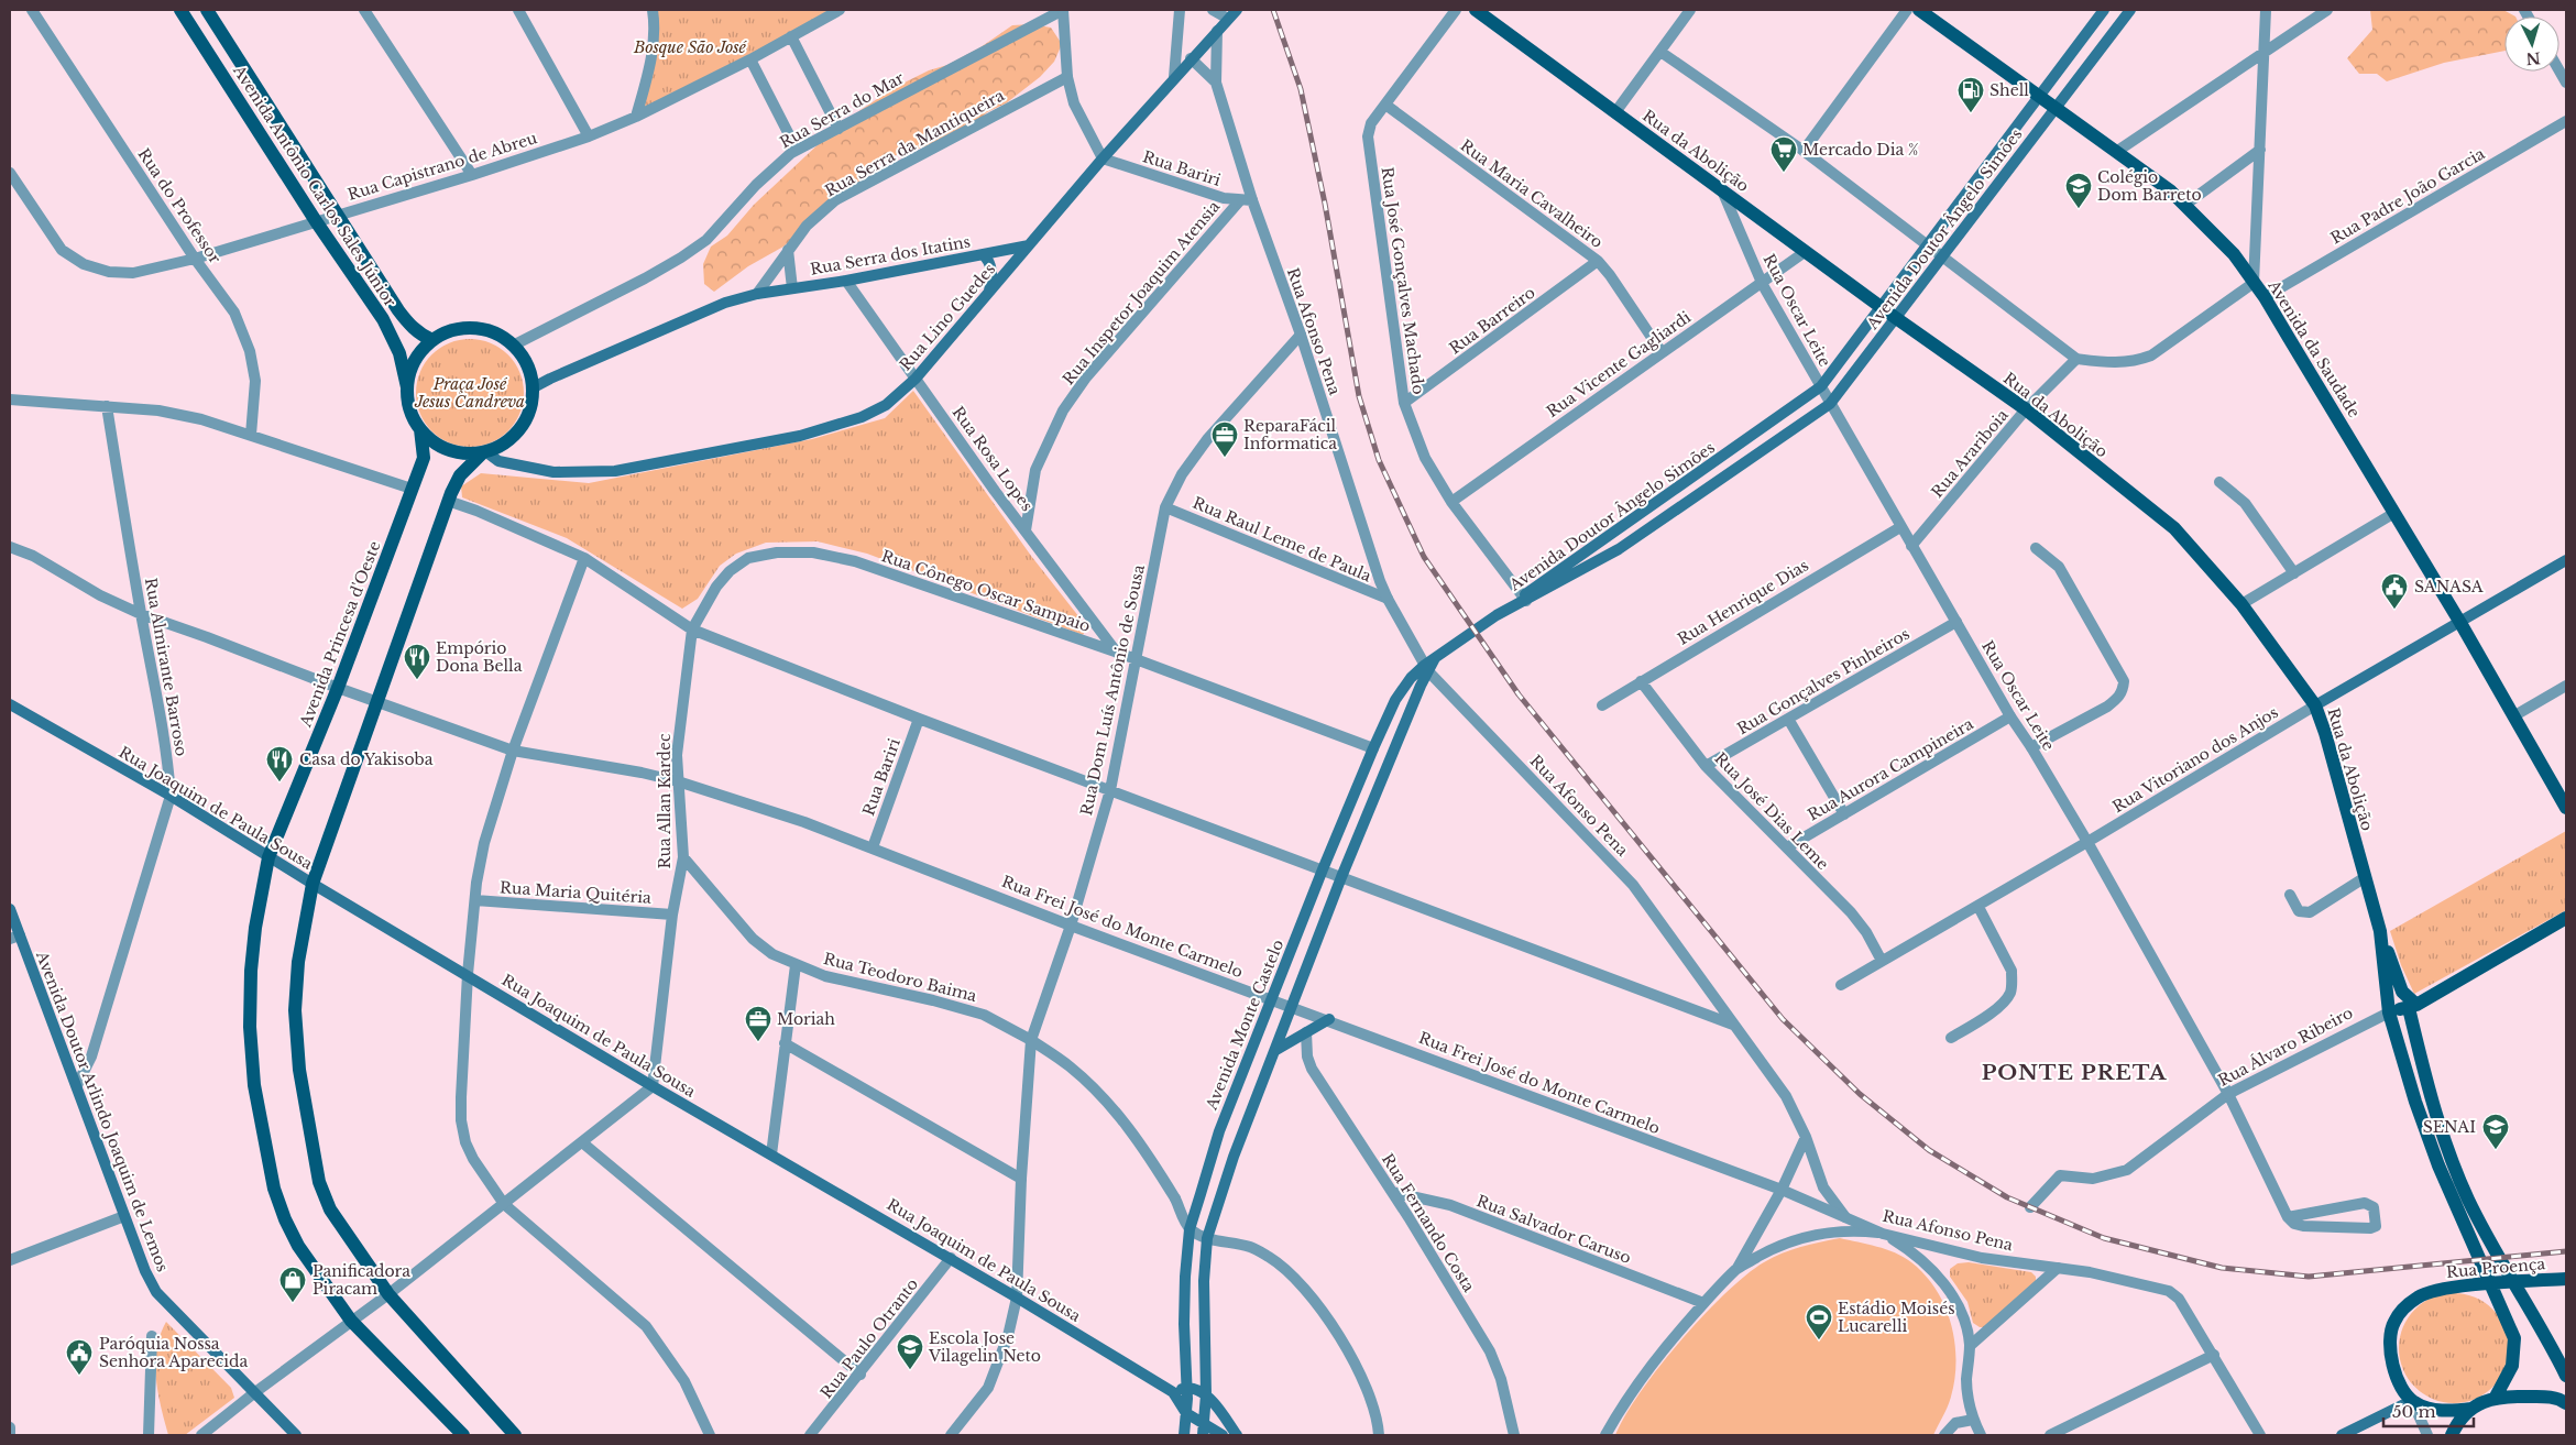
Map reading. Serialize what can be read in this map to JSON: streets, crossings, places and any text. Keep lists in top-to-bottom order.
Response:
{
  "streets": {
    "main road": [
      "Rua da Abolição",
      "Avenida Antônio Carlos Sales Júnior",
      "Avenida Doutor Ângelo Simões",
      "Rua Serra dos Itatins",
      "Rua Lino Guedes",
      "Avenida da Saudade",
      "Avenida Princesa d'Oeste",
      "Rua Vitoriano dos Anjos",
      "Rua Joaquim de Paula Sousa",
      "Avenida Monte Castelo",
      "Rua Álvaro Ribeiro",
      "Avenida Doutor Arlindo Joaquim de Lemos",
      "Rua Proença"
    ],
    "street": [
      "Rua Serra do Mar",
      "Rua Serra da Mantiqueira",
      "Rua Capistrano de Abreu",
      "Rua Bariri",
      "Rua Maria Cavalheiro",
      "Rua Padre João Garcia",
      "Rua do Professor",
      "Rua José Gonçalves Machado",
      "Rua Inspetor Joaquim Atensia",
      "Rua Oscar Leite",
      "Rua Barreiro",
      "Rua Afonso Pena",
      "Rua Vicente Gagliardi",
      "Rua Arariboia",
      "Rua Rosa Lopes",
      "Rua Raul Leme de Paula",
      "Rua Cônego Oscar Sampaio",
      "Rua Henrique Dias",
      "Rua Almirante Barroso",
      "Rua Gonçalves Pinheiros",
      "Rua Dom Luís Antônio de Sousa",
      "Rua Aurora Campineira",
      "Rua Allan Kardec",
      "Rua José Dias Leme",
      "Rua Maria Quitéria",
      "Rua Frei José do Monte Carmelo",
      "Rua Teodoro Baima",
      "Rua Fernando Costa",
      "Rua Salvador Caruso",
      "Rua Paulo Otranto"
    ]
  },
  "crossings": [
    ["Rua Serra do Mar", "Avenida Antônio Carlos Sales Júnior"],
    ["Rua Serra do Mar", "Rua Lino Guedes"],
    ["Rua Serra do Mar", "Avenida Princesa d'Oeste"],
    ["Rua Serra da Mantiqueira", "Rua Serra dos Itatins"],
    ["Rua da Abolição", "Avenida Doutor Ângelo Simões"],
    ["Rua da Abolição", "Rua Oscar Leite"],
    ["Rua da Abolição", "Rua Vicente Gagliardi"],
    ["Rua da Abolição", "Rua Arariboia"],
    ["Rua da Abolição", "Rua Vitoriano dos Anjos"],
    ["Rua da Abolição", "Rua Álvaro Ribeiro"],
    ["Rua Capistrano de Abreu", "Avenida Antônio Carlos Sales Júnior"],
    ["Rua Capistrano de Abreu", "Rua do Professor"],
    ["Rua Bariri", "Rua Inspetor Joaquim Atensia"],
    ["Rua Bariri", "Rua Lino Guedes"],
    ["Rua Bariri", "Rua Afonso Pena"],
    ["Rua Bariri", "Rua Frei José do Monte Carmelo"],
    ["Avenida Antônio Carlos Sales Júnior", "Rua Lino Guedes"],
    ["Avenida Antônio Carlos Sales Júnior", "Avenida Princesa d'Oeste"],
    ["Rua Maria Cavalheiro", "Rua José Gonçalves Machado"],
    ["Rua Maria Cavalheiro", "Rua Barreiro"],
    ["Rua Maria Cavalheiro", "Rua Vicente Gagliardi"],
    ["Rua Padre João Garcia", "Avenida da Saudade"],
    ["Avenida Doutor Ângelo Simões", "Rua José Gonçalves Machado"],
    ["Avenida Doutor Ângelo Simões", "Rua Oscar Leite"],
    ["Avenida Doutor Ângelo Simões", "Avenida da Saudade"],
    ["Avenida Doutor Ângelo Simões", "Avenida Monte Castelo"],
    ["Rua Serra dos Itatins", "Rua Lino Guedes"],
    ["Rua Serra dos Itatins", "Rua Rosa Lopes"],
    ["Rua José Gonçalves Machado", "Rua Barreiro"],
    ["Rua José Gonçalves Machado", "Rua Vicente Gagliardi"],
    ["Rua Inspetor Joaquim Atensia", "Rua Afonso Pena"],
    ["Rua Inspetor Joaquim Atensia", "Rua Rosa Lopes"],
    ["Rua Oscar Leite", "Rua Vicente Gagliardi"],
    ["Rua Oscar Leite", "Rua Arariboia"],
    ["Rua Oscar Leite", "Rua Henrique Dias"],
    ["Rua Oscar Leite", "Rua Gonçalves Pinheiros"],
    ["Rua Oscar Leite", "Rua Vitoriano dos Anjos"],
    ["Rua Oscar Leite", "Rua Aurora Campineira"],
    ["Rua Oscar Leite", "Rua Álvaro Ribeiro"],
    ["Rua Lino Guedes", "Rua Afonso Pena"],
    ["Rua Lino Guedes", "Rua Rosa Lopes"],
    ["Rua Lino Guedes", "Avenida Princesa d'Oeste"],
    ["Rua Afonso Pena", "Rua Raul Leme de Paula"],
    ["Rua Afonso Pena", "Rua Dom Luís Antônio de Sousa"],
    ["Rua Afonso Pena", "Rua Frei José do Monte Carmelo"],
    ["Rua Afonso Pena", "Avenida Monte Castelo"],
    ["Avenida da Saudade", "Rua Vitoriano dos Anjos"],
    ["Rua Rosa Lopes", "Rua Cônego Oscar Sampaio"],
    ["Rua Raul Leme de Paula", "Rua Dom Luís Antônio de Sousa"],
    ["Rua Cônego Oscar Sampaio", "Rua Dom Luís Antônio de Sousa"],
    ["Rua Cônego Oscar Sampaio", "Rua Allan Kardec"],
    ["Rua Cônego Oscar Sampaio", "Avenida Monte Castelo"],
    ["Rua Henrique Dias", "Rua José Dias Leme"],
    ["Avenida Princesa d'Oeste", "Rua Joaquim de Paula Sousa"],
    ["Avenida Princesa d'Oeste", "Rua Frei José do Monte Carmelo"],
    ["Rua Almirante Barroso", "Rua Joaquim de Paula Sousa"],
    ["Rua Almirante Barroso", "Avenida Doutor Arlindo Joaquim de Lemos"],
    ["Rua Gonçalves Pinheiros", "Rua José Dias Leme"],
    ["Rua Dom Luís Antônio de Sousa", "Rua Joaquim de Paula Sousa"],
    ["Rua Dom Luís Antônio de Sousa", "Rua Frei José do Monte Carmelo"],
    ["Rua Dom Luís Antônio de Sousa", "Rua Teodoro Baima"],
    ["Rua Vitoriano dos Anjos", "Rua José Dias Leme"],
    ["Rua Aurora Campineira", "Rua José Dias Leme"],
    ["Rua Allan Kardec", "Rua Joaquim de Paula Sousa"],
    ["Rua Allan Kardec", "Rua Maria Quitéria"],
    ["Rua Allan Kardec", "Rua Frei José do Monte Carmelo"],
    ["Rua Allan Kardec", "Rua Teodoro Baima"],
    ["Rua Joaquim de Paula Sousa", "Rua Paulo Otranto"],
    ["Rua Frei José do Monte Carmelo", "Avenida Monte Castelo"],
    ["Rua Teodoro Baima", "Avenida Monte Castelo"],
    ["Rua Fernando Costa", "Rua Salvador Caruso"]
  ],
  "districts": ["PONTE PRETA"],
  "parks": ["Bosque São José", "Praça José Jesus Candreva"],
  "places": {
    "fuel station": ["Shell"],
    "supermarket": ["Mercado Dia %"],
    "school or university": ["Colégio Dom Barreto", "SENAI", "Escola Jose Vilagelin Neto"],
    "office": ["ReparaFácil Informatica", "Moriah"],
    "public building": ["SANASA", "Paróquia Nossa Senhora Aparecida"],
    "restaurant": ["Empório Dona Bella", "Casa do Yakisoba"],
    "shop": ["Panificadora Piracam"],
    "sports": ["Estádio Moisés Lucarelli"]
  },
  "scale_bar": "50 m",
  "north": "bottom"
}
